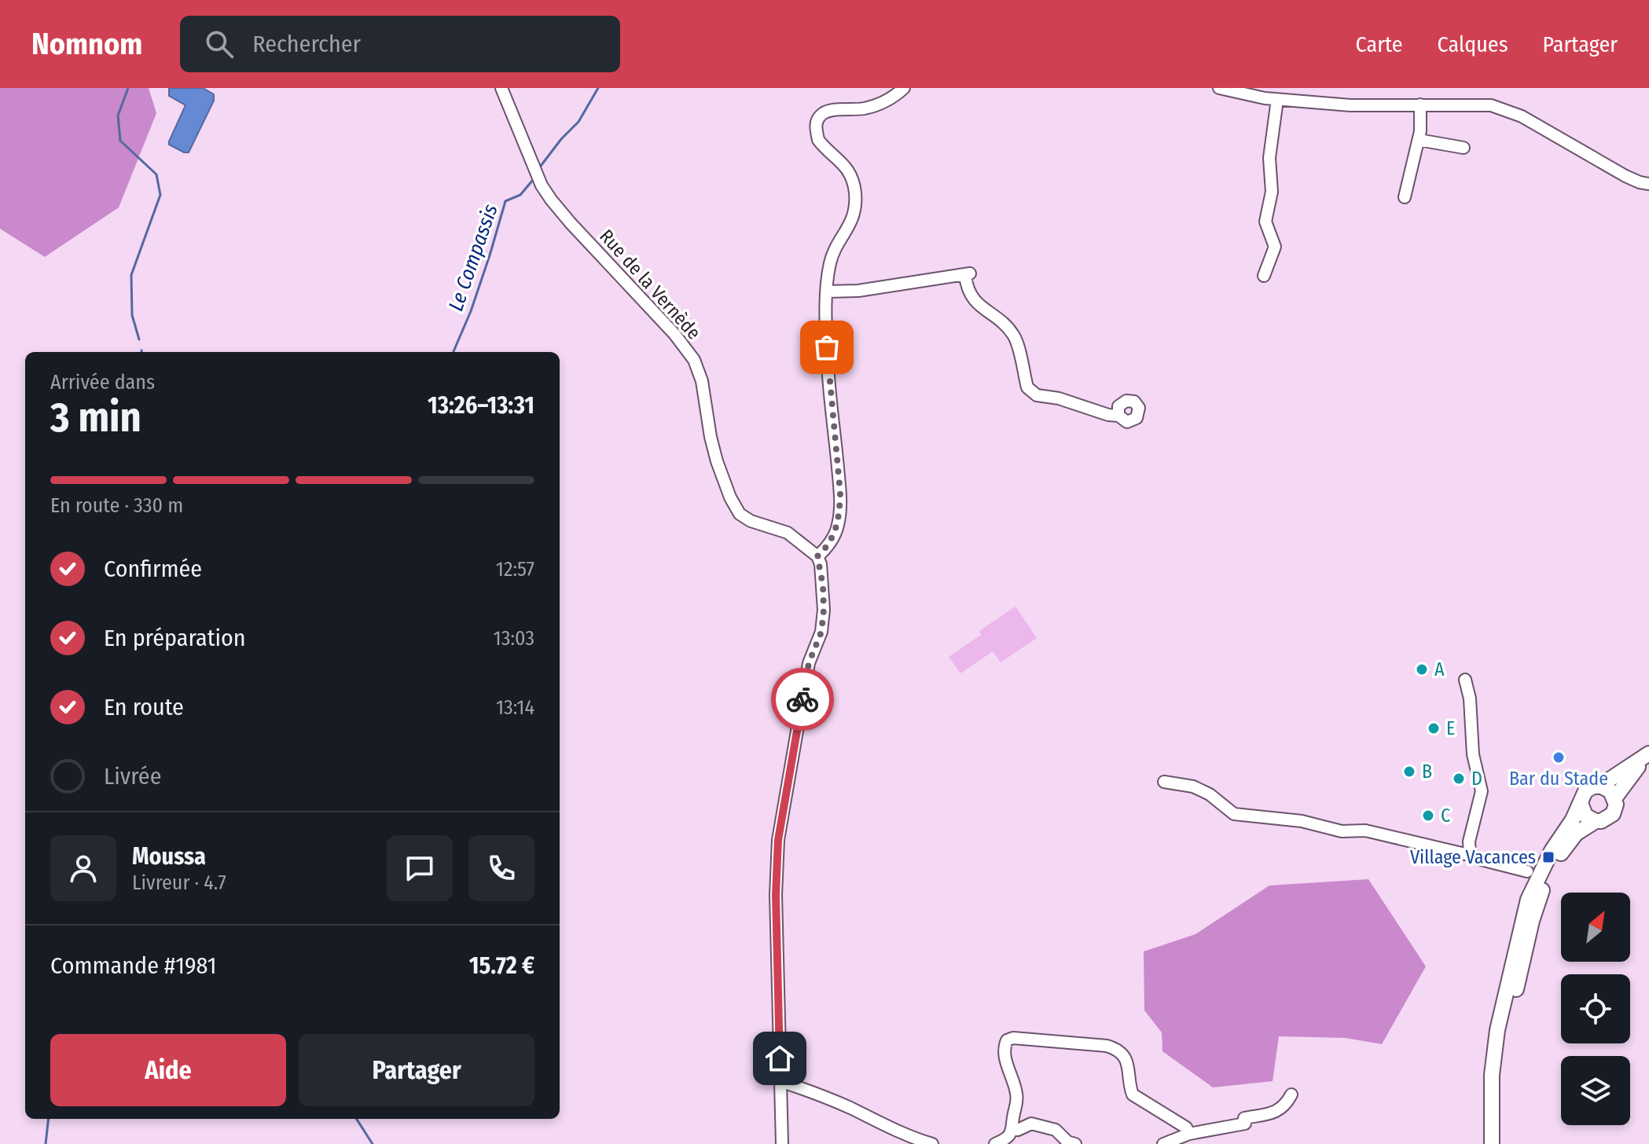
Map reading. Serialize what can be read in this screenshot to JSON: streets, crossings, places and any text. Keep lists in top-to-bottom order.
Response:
{
  "streets": {
    "street": ["Rue de la Vernède"]
  },
  "water": ["Le Compassis"],
  "places": {
    "other": [
      "A",
      "E",
      "Bar du Stade",
      "B",
      "D",
      "C"
    ],
    "transit": ["Village Vacances"]
  },
  "north": "top right",
  "page": {
    "header": "Nomnom",
    "search": "Rechercher",
    "nav": ["Carte", "Calques", "Partager"],
    "heading": ["3 min", "Arrivée dans", "13:26–13:31"],
    "panel": [
      "Moussa",
      "Livreur · 4.7",
      "Commande #1981",
      "15.72 €"
    ],
    "bar": "En route · 330 m",
    "list": [
      ["Confirmée", "12:57"],
      ["En préparation", "13:03"],
      ["En route", "13:14"],
      "Livrée"
    ],
    "buttons": ["Aide", "Partager"]
  }
}
